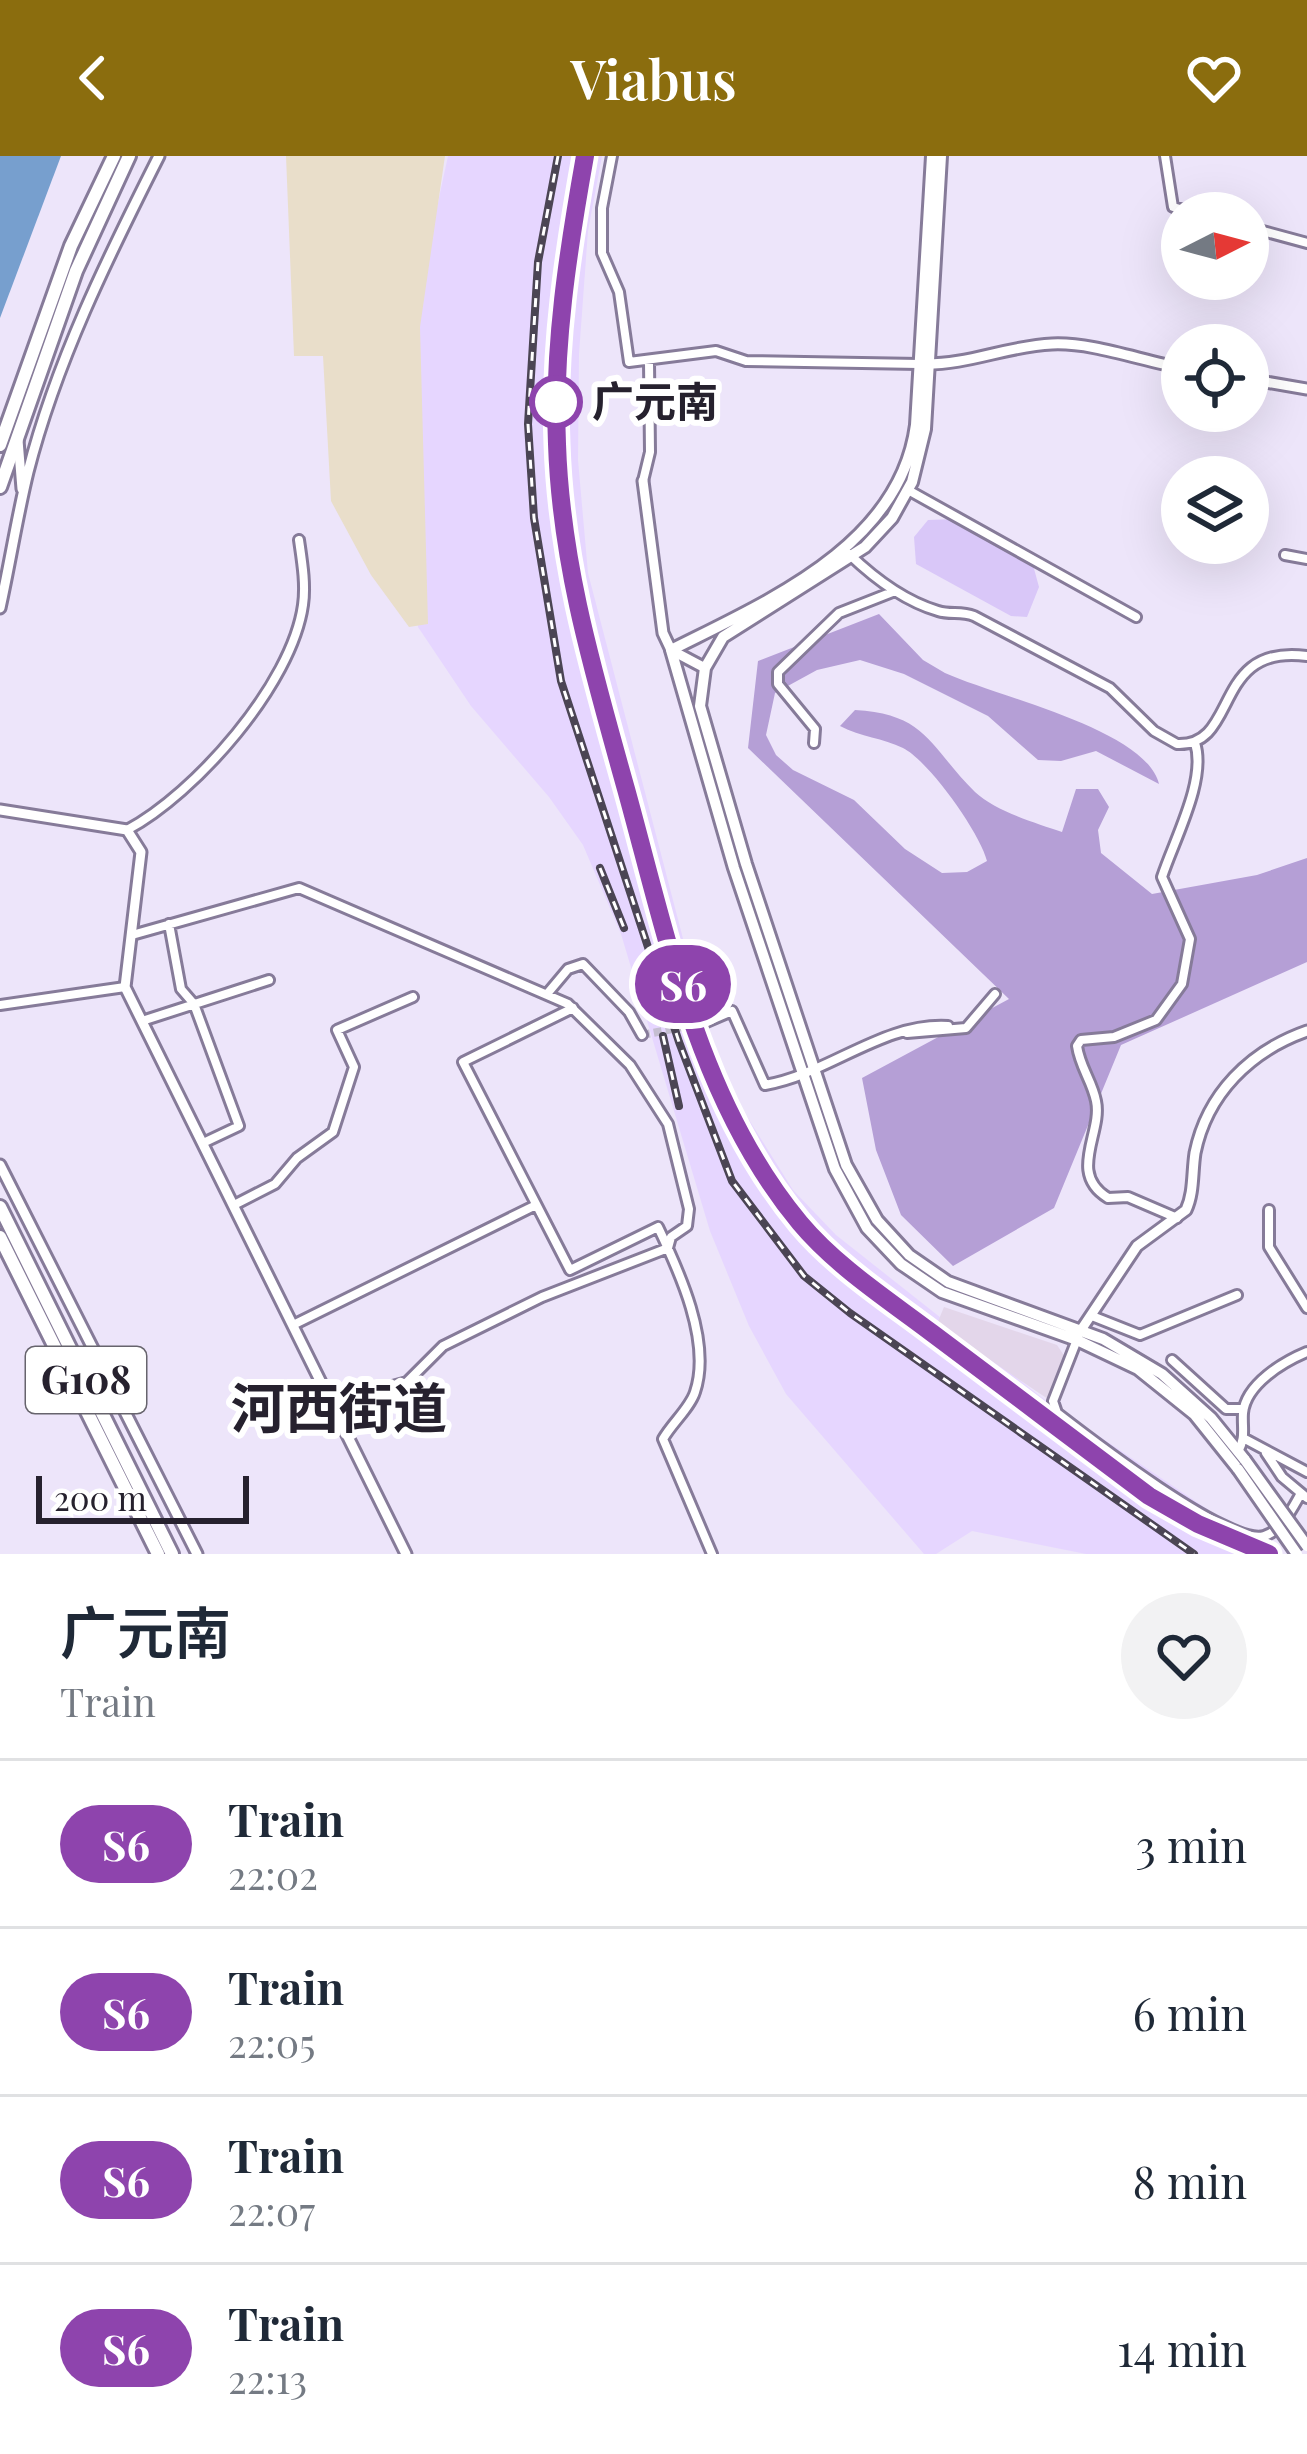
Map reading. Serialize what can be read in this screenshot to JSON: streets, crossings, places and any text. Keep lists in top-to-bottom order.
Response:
{
  "streets": {
    "highway": ["G108"]
  },
  "districts": ["河西街道"],
  "places": ["广元南"],
  "scale_bar": "200 m",
  "north": "right",
  "page": {
    "header": "Viabus",
    "on_map": "S6",
    "scale": "200 m",
    "heading": ["广元南", "Train"],
    "list": [
      {
        "mark": "S6",
        "name": "Train",
        "note": "22:02",
        "value": "3 min"
      },
      {
        "mark": "S6",
        "name": "Train",
        "note": "22:05",
        "value": "6 min"
      },
      {
        "mark": "S6",
        "name": "Train",
        "note": "22:07",
        "value": "8 min"
      },
      {
        "mark": "S6",
        "name": "Train",
        "note": "22:13",
        "value": "14 min"
      }
    ]
  }
}
